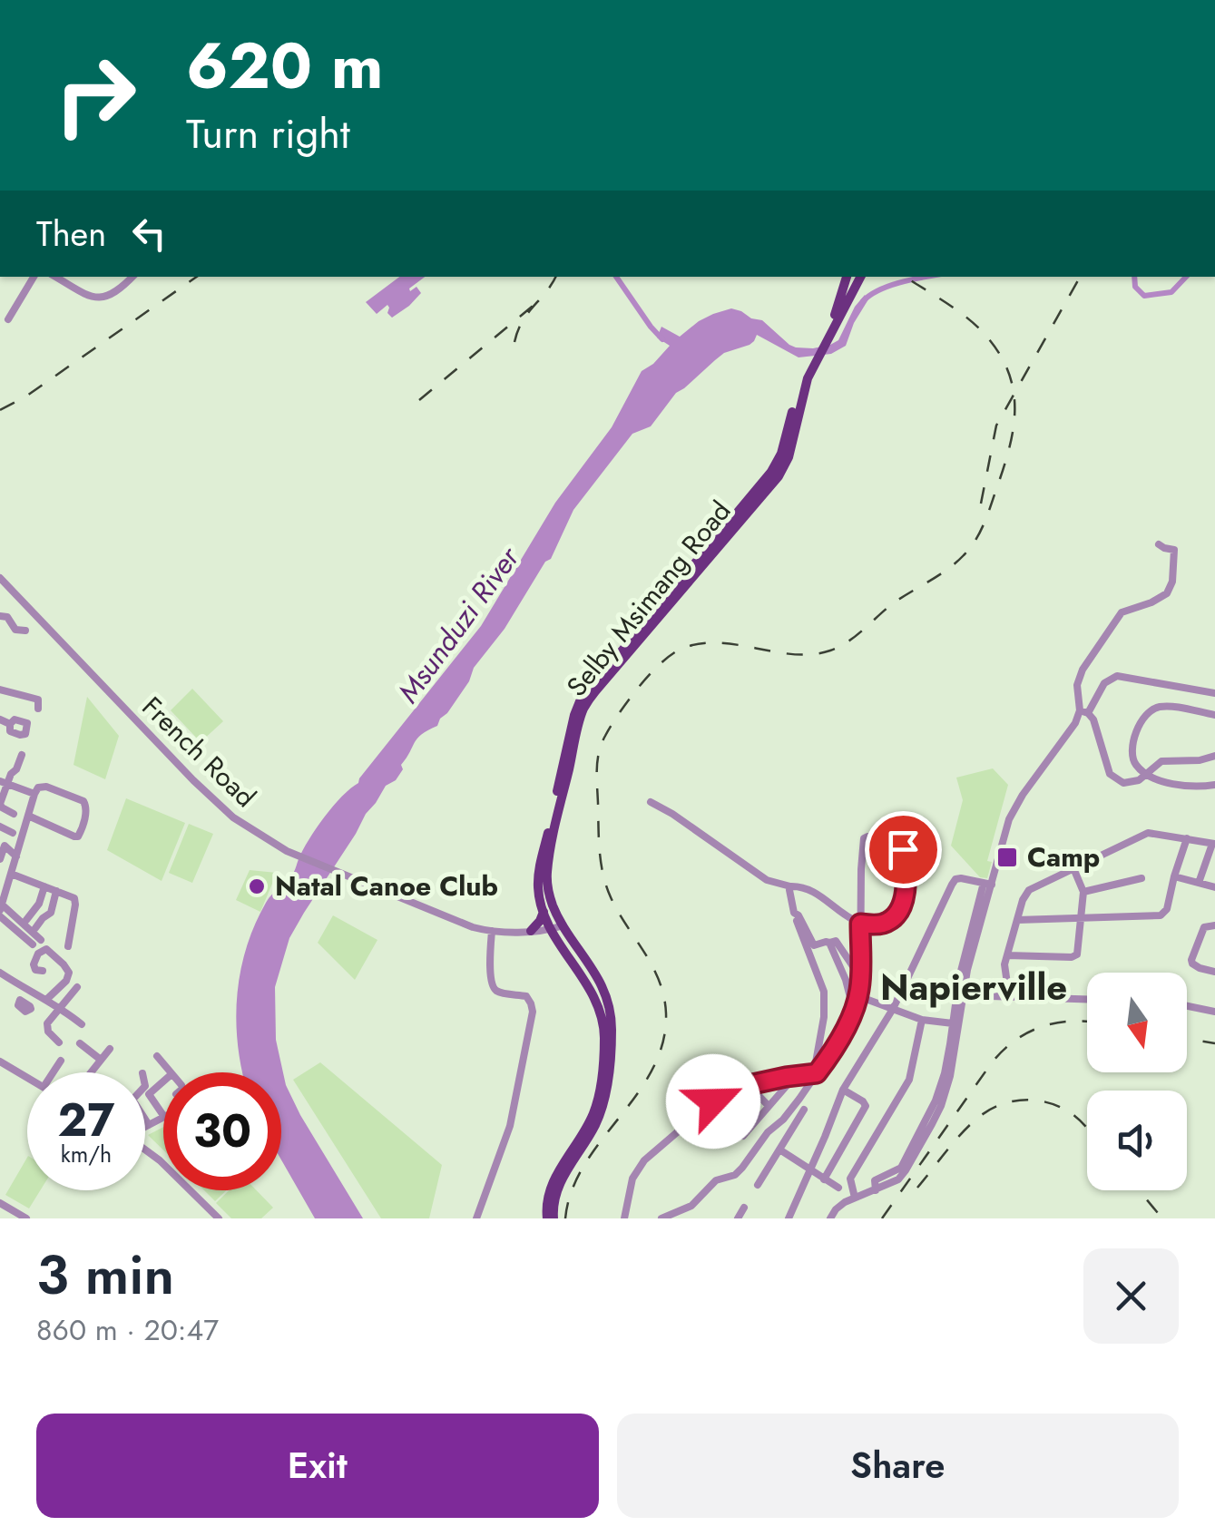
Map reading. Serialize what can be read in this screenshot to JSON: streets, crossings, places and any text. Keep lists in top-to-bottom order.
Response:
{
  "streets": {
    "main road": ["Selby Msimang Road"],
    "street": ["French Road"]
  },
  "crossings": [
    ["Selby Msimang Road", "French Road"]
  ],
  "districts": ["Napierville"],
  "water": ["Msunduzi River"],
  "places": {
    "transit": ["Camp"],
    "other": ["Natal Canoe Club"]
  },
  "north": "bottom",
  "page": {
    "turn": ["620 m", "Turn right"],
    "then": "Then",
    "speed": "27 km/h",
    "limit": "30",
    "heading": ["3 min", "860 m · 20:47"],
    "buttons": ["Exit", "Share"]
  }
}
